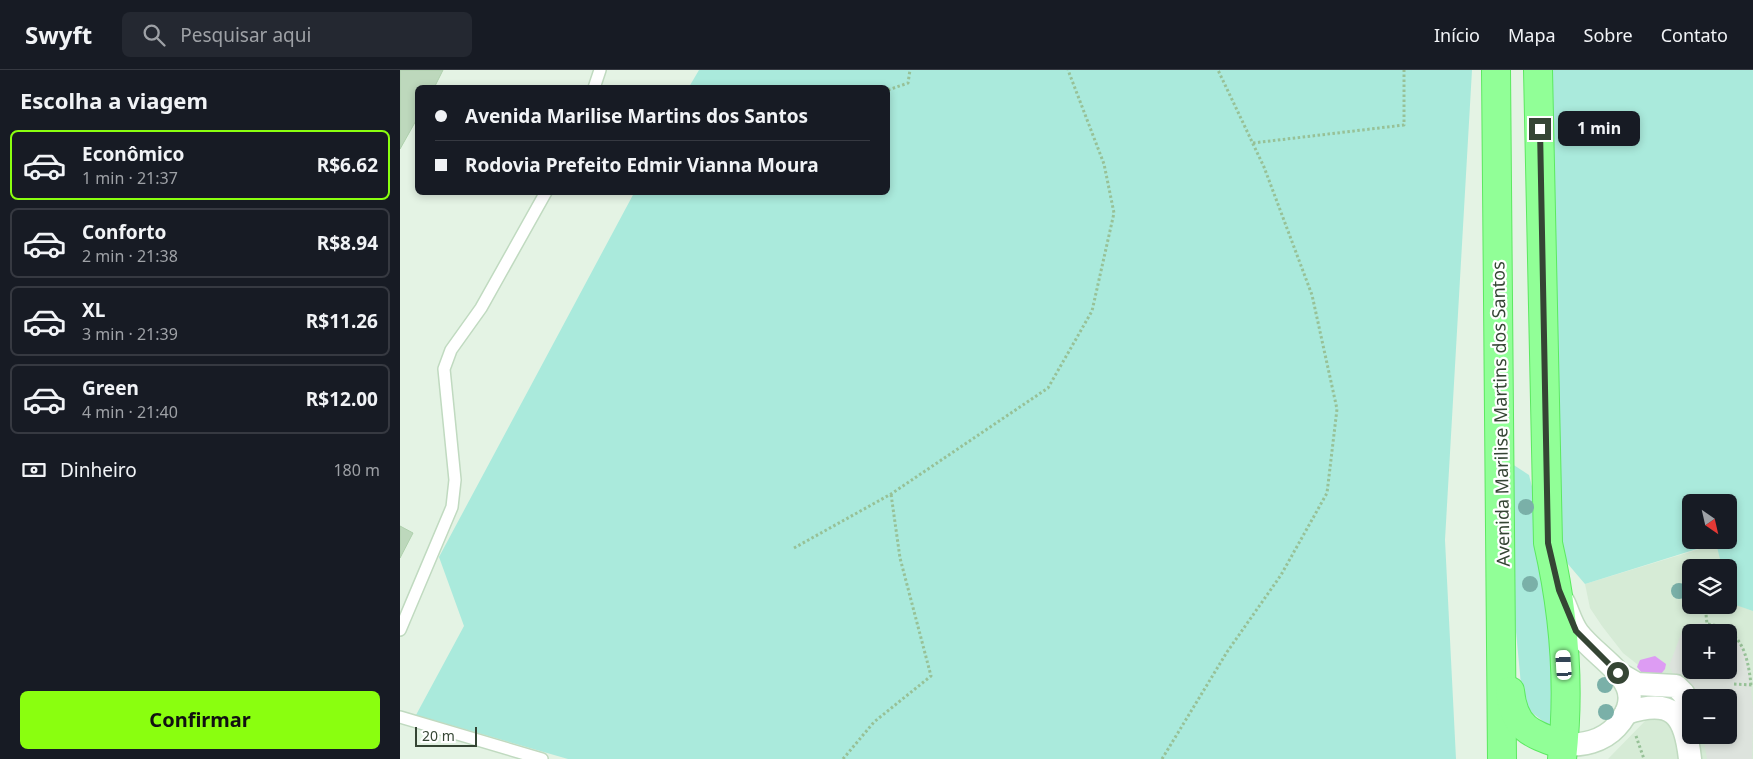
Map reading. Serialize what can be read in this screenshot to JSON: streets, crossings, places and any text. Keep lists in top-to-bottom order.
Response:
{
  "streets": {
    "main road": ["Avenida Marilise Martins dos Santos"]
  },
  "scale_bar": "20 m",
  "north": "bottom right",
  "page": {
    "header": "Swyft",
    "search": "Pesquisar aqui",
    "nav": [
      "Início",
      "Mapa",
      "Sobre",
      "Contato"
    ],
    "heading": "Escolha a viagem",
    "banner": ["Avenida Marilise Martins dos Santos", "Rodovia Prefeito Edmir Vianna Moura"],
    "bubble": "1 min",
    "list": [
      {
        "name": "Econômico",
        "note": "1 min · 21:37",
        "value": "R$6.62"
      },
      {
        "name": "Conforto",
        "note": "2 min · 21:38",
        "value": "R$8.94"
      },
      {
        "name": "XL",
        "note": "3 min · 21:39",
        "value": "R$11.26"
      },
      {
        "name": "Green",
        "note": "4 min · 21:40",
        "value": "R$12.00"
      }
    ],
    "pay": ["Dinheiro", "180 m"],
    "map_buttons": ["+", "−"],
    "buttons": "Confirmar",
    "scale": "20 m"
  }
}
